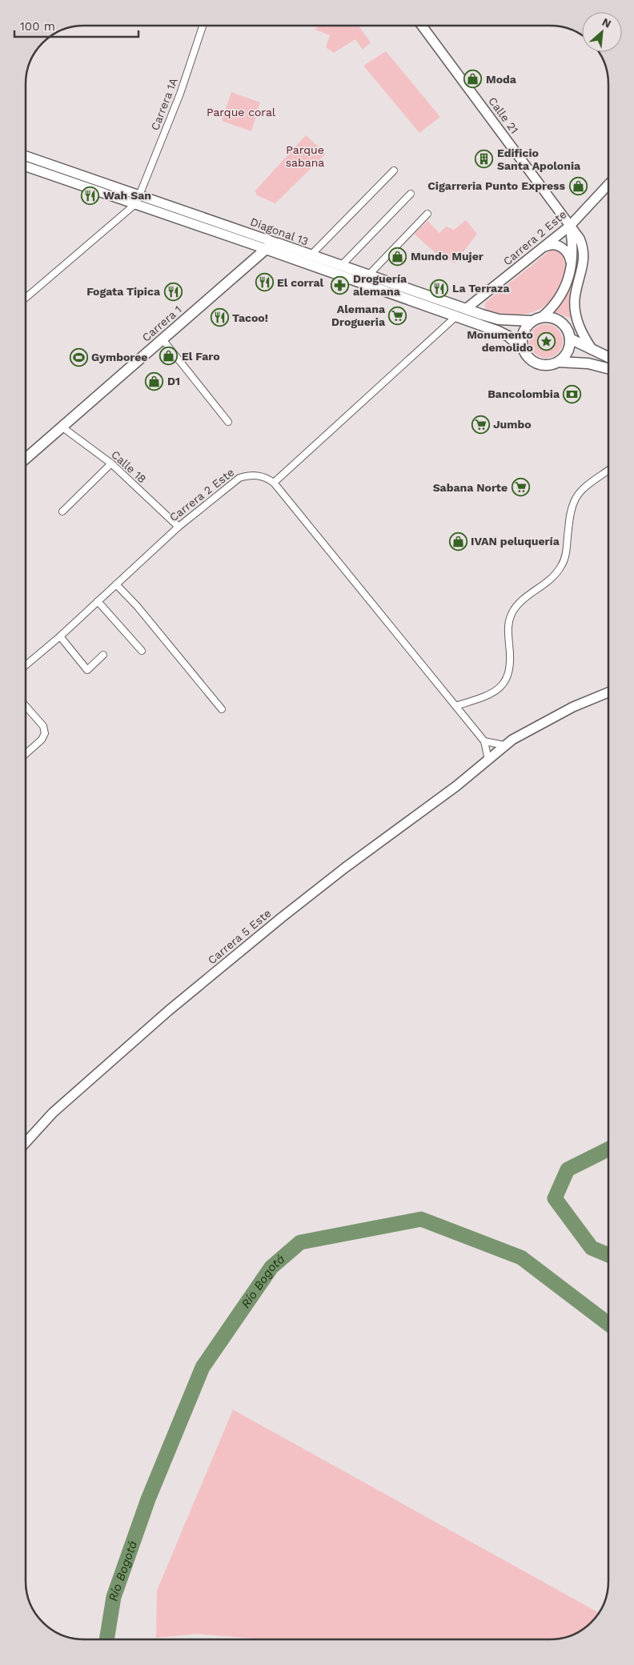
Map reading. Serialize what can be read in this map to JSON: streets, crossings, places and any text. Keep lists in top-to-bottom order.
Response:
{
  "streets": {
    "main road": ["Diagonal 13", "Carrera 1"],
    "street": [
      "Carrera 1A",
      "Calle 21",
      "Carrera 2 Este",
      "Calle 18",
      "Carrera 5 Este"
    ]
  },
  "crossings": [
    ["Carrera 1A", "Diagonal 13"],
    ["Calle 21", "Carrera 2 Este"],
    ["Diagonal 13", "Carrera 2 Este"],
    ["Diagonal 13", "Carrera 1"],
    ["Carrera 2 Este", "Calle 18"],
    ["Carrera 1", "Calle 18"]
  ],
  "water": ["Río Bogotá"],
  "parks": ["Parque coral", "Parque sabana"],
  "places": {
    "shop": [
      "Moda",
      "Cigarreria Punto Express",
      "Mundo Mujer",
      "El Faro",
      "D1",
      "IVAN peluquería"
    ],
    "building": ["Edificio Santa Apolonia"],
    "restaurant": [
      "Wah San",
      "El corral",
      "La Terraza",
      "Fogata Tipica",
      "Tacoo!"
    ],
    "pharmacy": ["Droguería alemana"],
    "supermarket": ["Alemana Drogueria", "Jumbo", "Sabana Norte"],
    "place": ["Monumento demolido"],
    "sports": ["Gymboree"],
    "bank": ["Bancolombia"]
  },
  "scale_bar": "100 m",
  "north": "top right"
}
